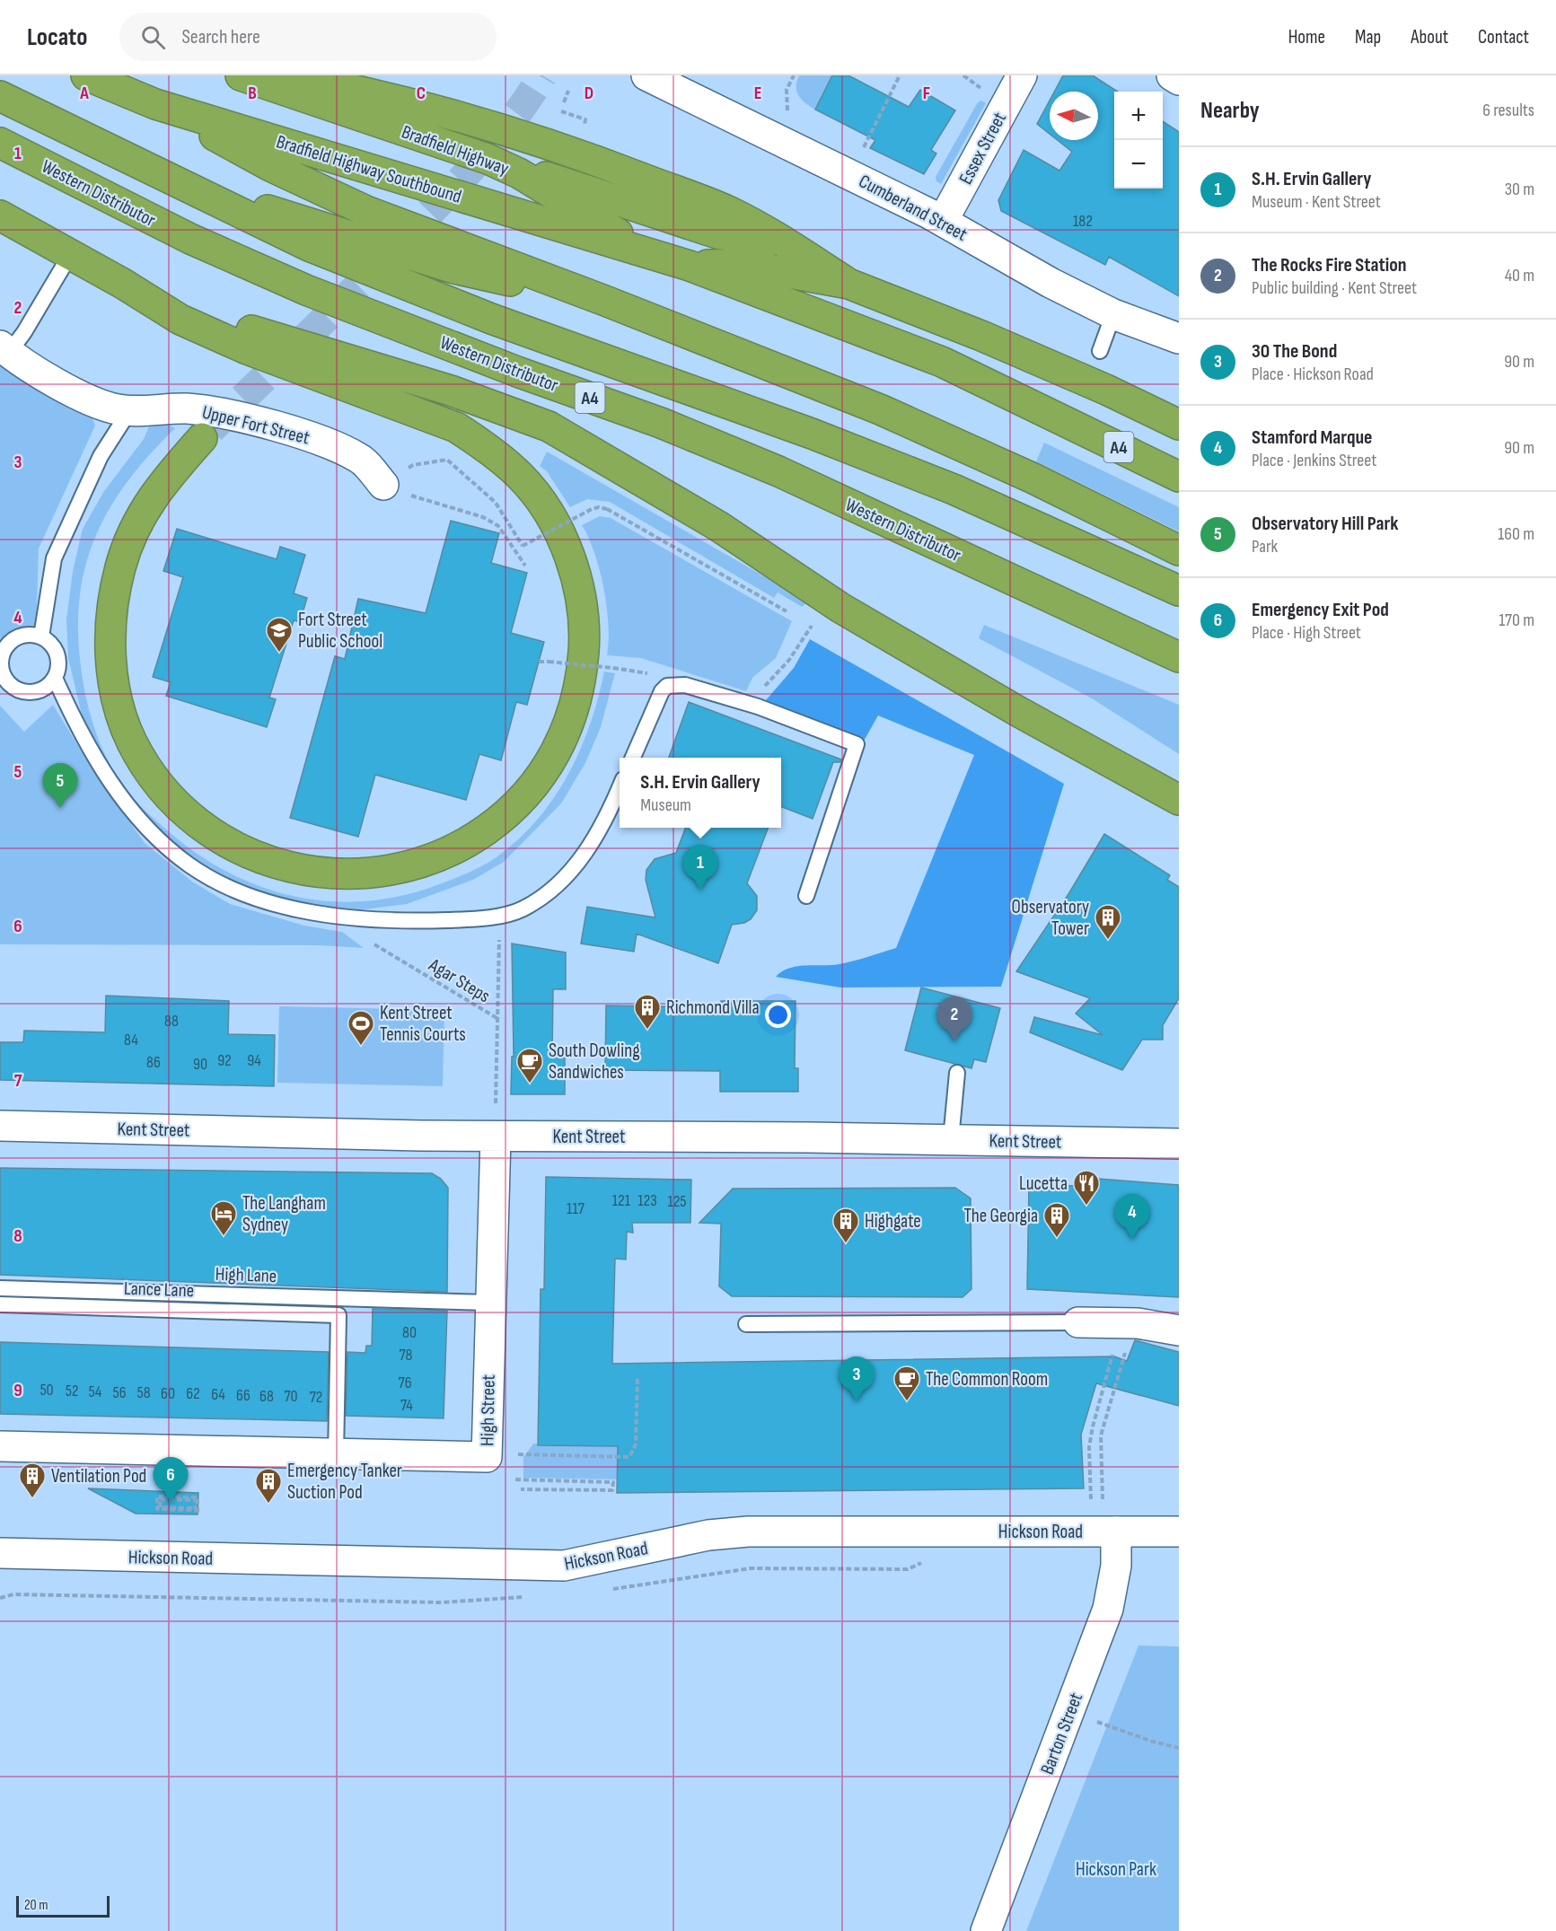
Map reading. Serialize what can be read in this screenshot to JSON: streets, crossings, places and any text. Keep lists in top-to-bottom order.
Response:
{
  "streets": {
    "highway": [
      "Bradfield Highway",
      "Bradfield Highway Southbound",
      "Western Distributor",
      "A4"
    ],
    "street": [
      "Essex Street",
      "Cumberland Street",
      "Upper Fort Street",
      "Kent Street",
      "High Street",
      "Hickson Road",
      "Barton Street"
    ],
    "lane": ["High Lane", "Lance Lane"],
    "path": ["Agar Steps"]
  },
  "crossings": [
    ["Essex Street", "Cumberland Street"],
    ["Bradfield Highway", "Bradfield Highway Southbound"],
    ["Bradfield Highway", "A4"],
    ["Bradfield Highway Southbound", "A4"],
    ["Kent Street", "High Street"],
    ["High Lane", "High Street"],
    ["Lance Lane", "High Street"],
    ["Hickson Road", "Barton Street"]
  ],
  "parks": ["Hickson Park"],
  "places": {
    "school or university": ["Fort Street Public School"],
    "building": [
      "Observatory Tower",
      "Richmond Villa",
      "The Georgia",
      "Highgate",
      "Ventilation Pod",
      "Emergency Tanker Suction Pod"
    ],
    "sports": ["Kent Street Tennis Courts"],
    "cafe": ["South Dowling Sandwiches", "The Common Room"],
    "restaurant": ["Lucetta"],
    "hotel": ["The Langham Sydney"]
  },
  "house_numbers": [
    "182",
    "88",
    "84",
    "92",
    "94",
    "86",
    "90",
    "121",
    "123",
    "125",
    "117",
    "80",
    "78",
    "76",
    "50",
    "52",
    "54",
    "56",
    "58",
    "60",
    "62",
    "64",
    "66",
    "68",
    "70",
    "72",
    "74"
  ],
  "scale_bar": "20 m",
  "north": "left",
  "page": {
    "header": "Locato",
    "search": "Search here",
    "nav": [
      "Home",
      "Map",
      "About",
      "Contact"
    ],
    "heading": ["Nearby", "6 results"],
    "map_buttons": ["+", "−"],
    "list": [
      {
        "mark": "1",
        "name": "S.H. Ervin Gallery",
        "note": "Museum · Kent Street",
        "value": "30 m"
      },
      {
        "mark": "2",
        "name": "The Rocks Fire Station",
        "note": "Public building · Kent Street",
        "value": "40 m"
      },
      {
        "mark": "3",
        "name": "30 The Bond",
        "note": "Place · Hickson Road",
        "value": "90 m"
      },
      {
        "mark": "4",
        "name": "Stamford Marque",
        "note": "Place · Jenkins Street",
        "value": "90 m"
      },
      {
        "mark": "5",
        "name": "Observatory Hill Park",
        "note": "Park",
        "value": "160 m"
      },
      {
        "mark": "6",
        "name": "Emergency Exit Pod",
        "note": "Place · High Street",
        "value": "170 m"
      }
    ],
    "popup": ["S.H. Ervin Gallery", "Museum"],
    "pins": [
      "5",
      "1",
      "2",
      "4",
      "3",
      "6"
    ],
    "scale": "20 m"
  },
  "grid": {
    "columns": [
      "A",
      "B",
      "C",
      "D",
      "E",
      "F"
    ],
    "rows": [
      "1",
      "2",
      "3",
      "4",
      "5",
      "6",
      "7",
      "8",
      "9"
    ]
  }
}
